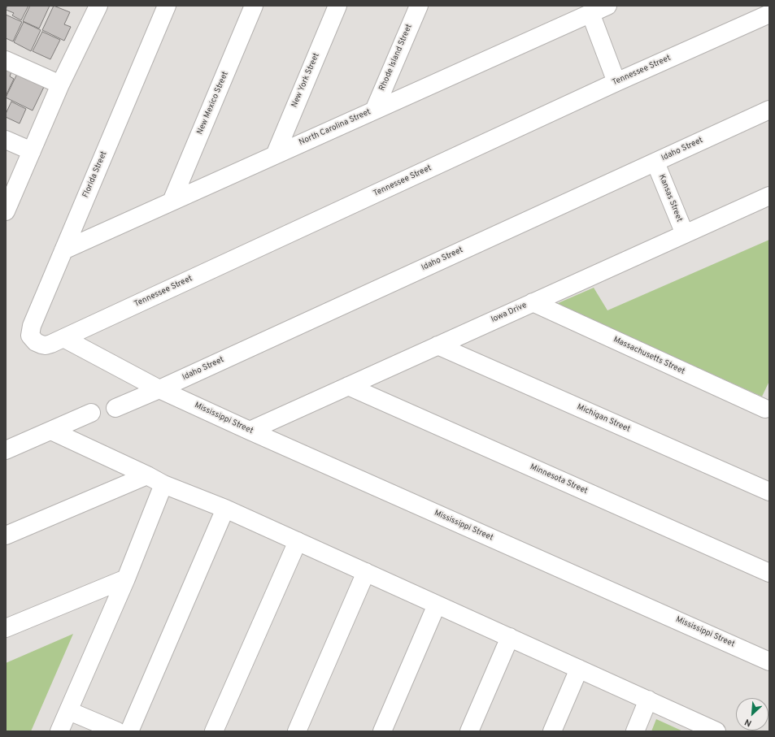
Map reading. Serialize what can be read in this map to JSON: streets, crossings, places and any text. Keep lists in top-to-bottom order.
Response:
{
  "streets": {
    "street": [
      "Rhode Island Street",
      "Tennessee Street",
      "New York Street",
      "New Mexico Street",
      "North Carolina Street",
      "Idaho Street",
      "Florida Street",
      "Kansas Street",
      "Iowa Drive",
      "Massachusetts Street",
      "Mississippi Street",
      "Michigan Street",
      "Minnesota Street"
    ]
  },
  "crossings": [
    ["Rhode Island Street", "North Carolina Street"],
    ["Tennessee Street", "Florida Street"],
    ["Tennessee Street", "Mississippi Street"],
    ["New York Street", "North Carolina Street"],
    ["New Mexico Street", "North Carolina Street"],
    ["North Carolina Street", "Florida Street"],
    ["Idaho Street", "Kansas Street"],
    ["Idaho Street", "Mississippi Street"],
    ["Kansas Street", "Iowa Drive"],
    ["Iowa Drive", "Massachusetts Street"],
    ["Iowa Drive", "Mississippi Street"],
    ["Iowa Drive", "Michigan Street"],
    ["Iowa Drive", "Minnesota Street"]
  ],
  "north": "bottom left"
}
